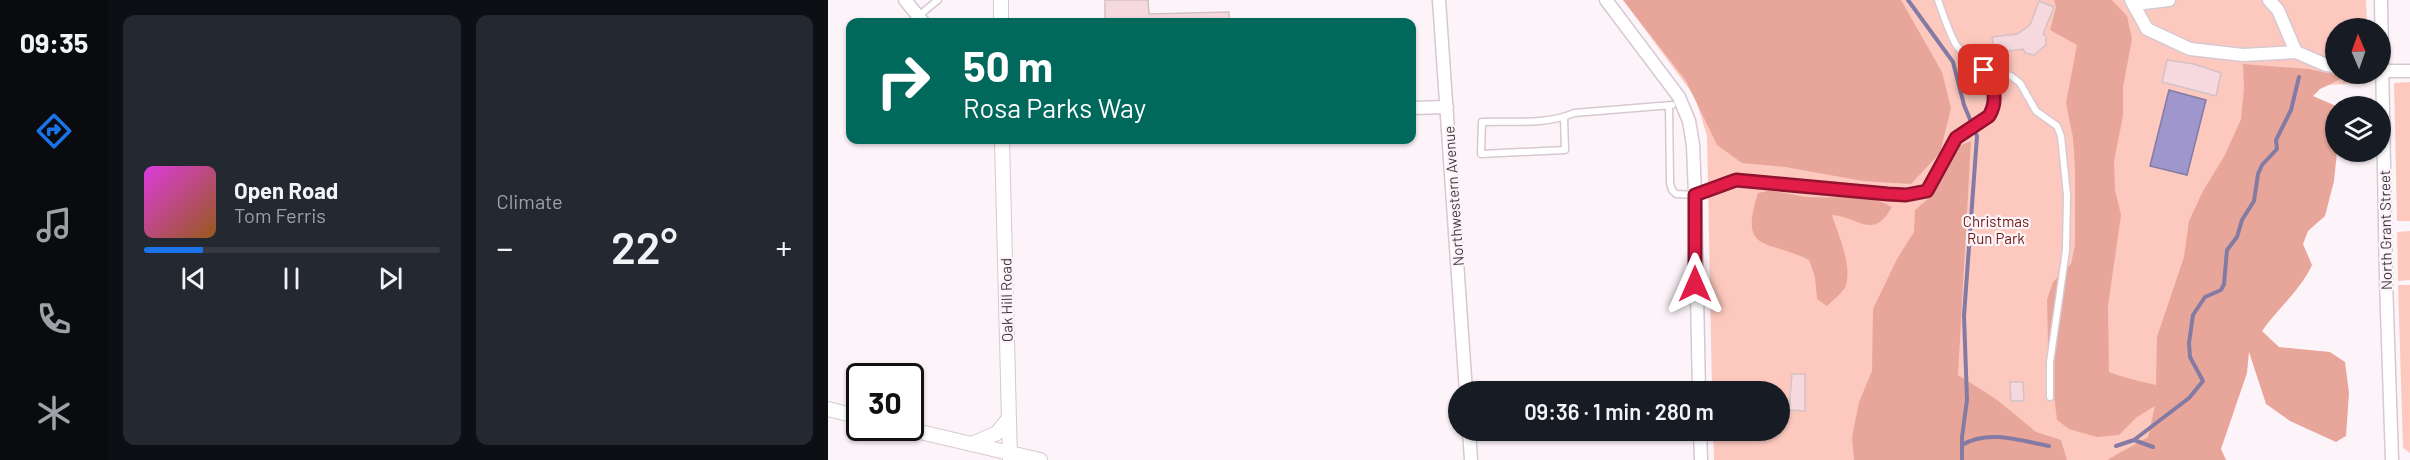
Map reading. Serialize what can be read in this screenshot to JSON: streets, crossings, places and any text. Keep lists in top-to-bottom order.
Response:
{
  "streets": {
    "street": ["Northwestern Avenue", "North Grant Street", "Oak Hill Road"]
  },
  "parks": ["Christmas Run Park"],
  "north": "top",
  "page": {
    "tabs": "09:35",
    "tile": "Climate",
    "turn": ["50 m", "Rosa Parks Way"],
    "song": ["Open Road", "Tom Ferris"],
    "heat": ["−", "22°", "+"],
    "limit": "30",
    "trip": "09:36 · 1 min · 280 m"
  }
}
